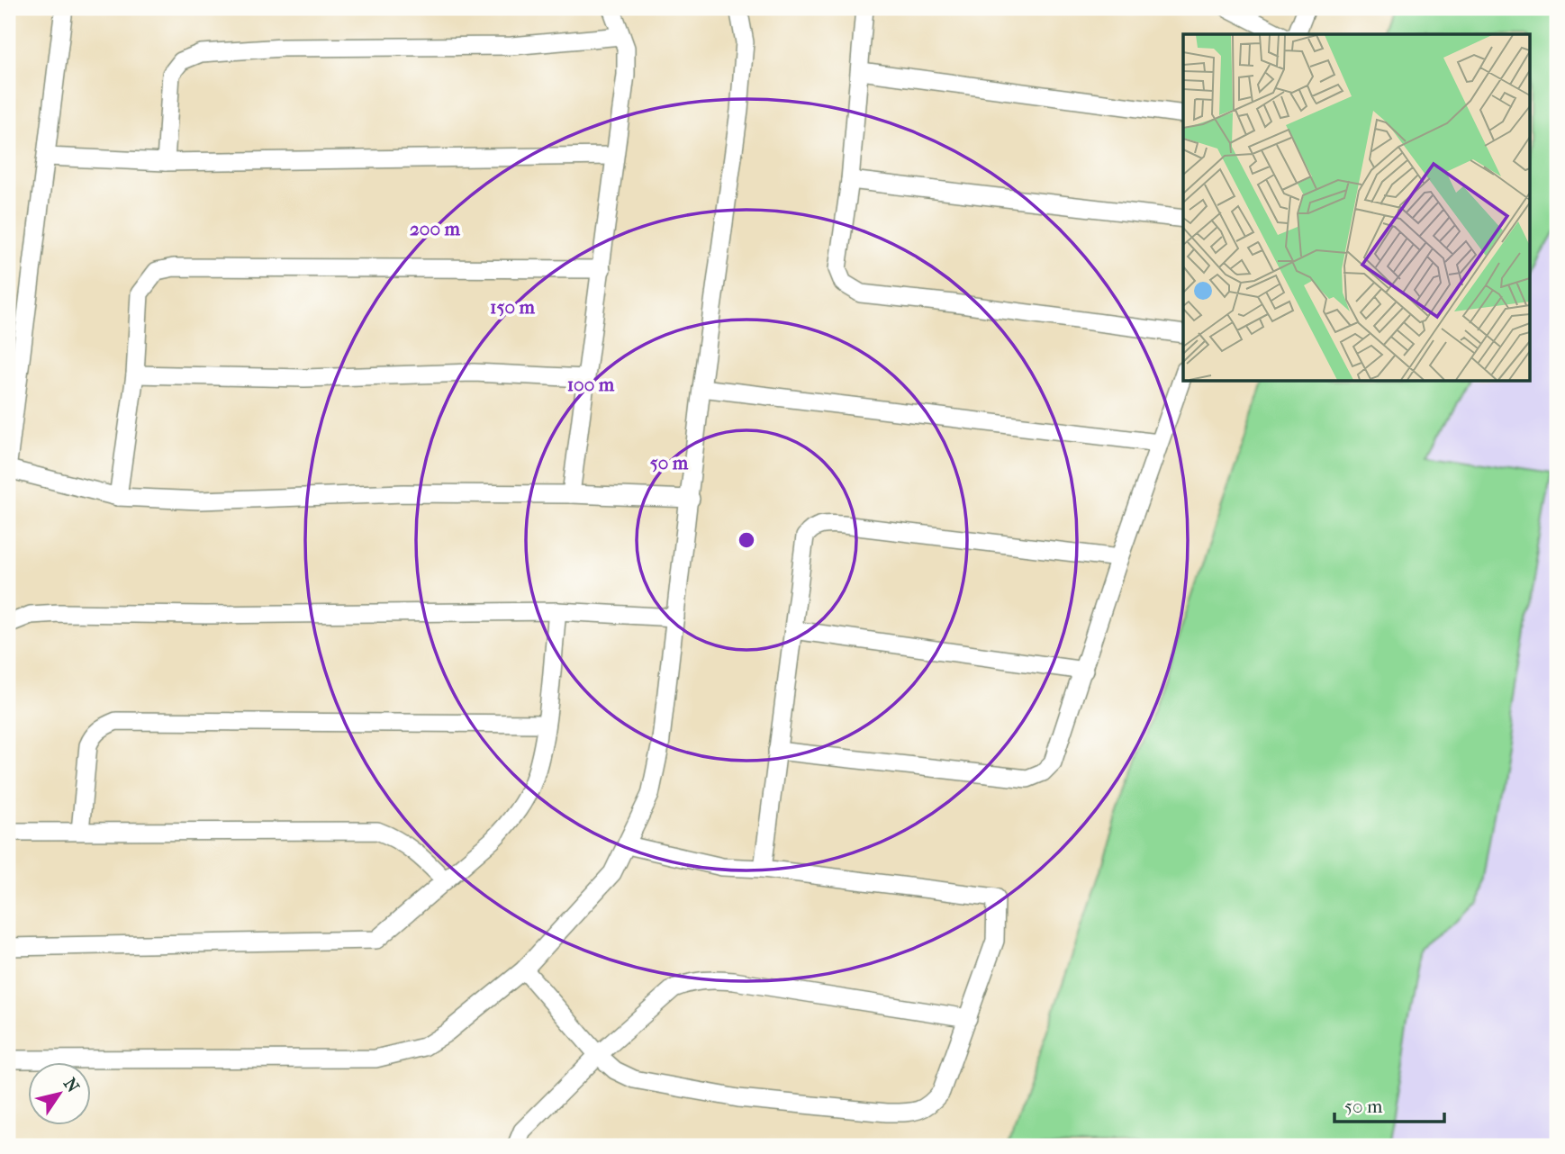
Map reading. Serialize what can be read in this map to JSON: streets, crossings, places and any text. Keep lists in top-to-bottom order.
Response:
{
  "scale_bar": "50 m",
  "north": "top right",
  "rings": [
    "200 m",
    "150 m",
    "100 m",
    "50 m"
  ]
}
